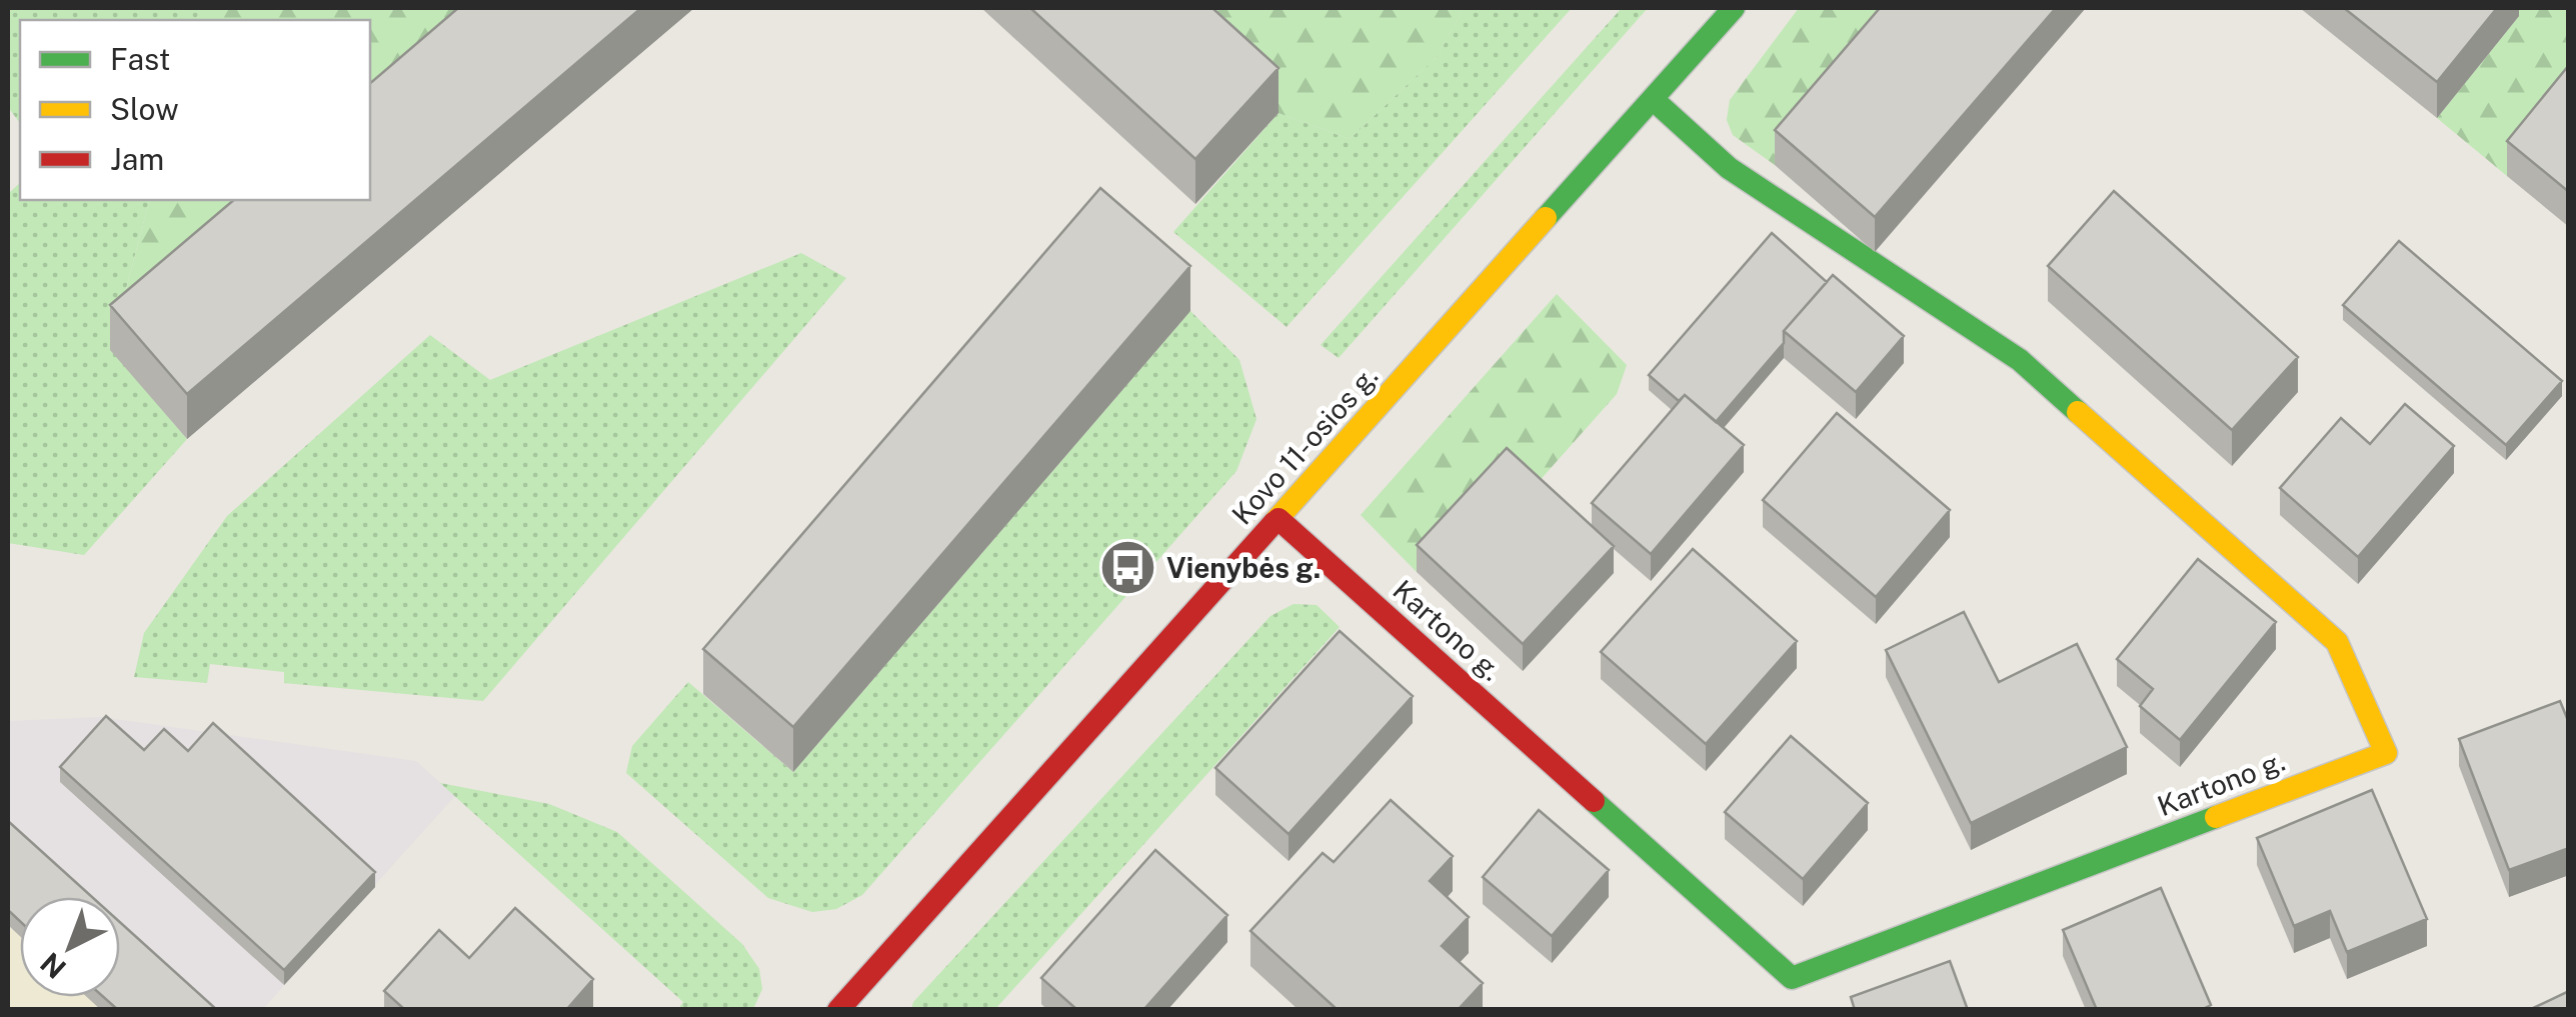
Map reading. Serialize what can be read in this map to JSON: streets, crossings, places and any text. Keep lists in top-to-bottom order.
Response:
{
  "streets": {
    "street": ["Kovo 11-osios g.", "Kartono g."]
  },
  "crossings": [
    ["Kovo 11-osios g.", "Kartono g."]
  ],
  "places": {
    "bus stop": ["Vienybės g."]
  },
  "legend": ["Fast", "Slow", "Jam"],
  "north": "bottom left"
}
